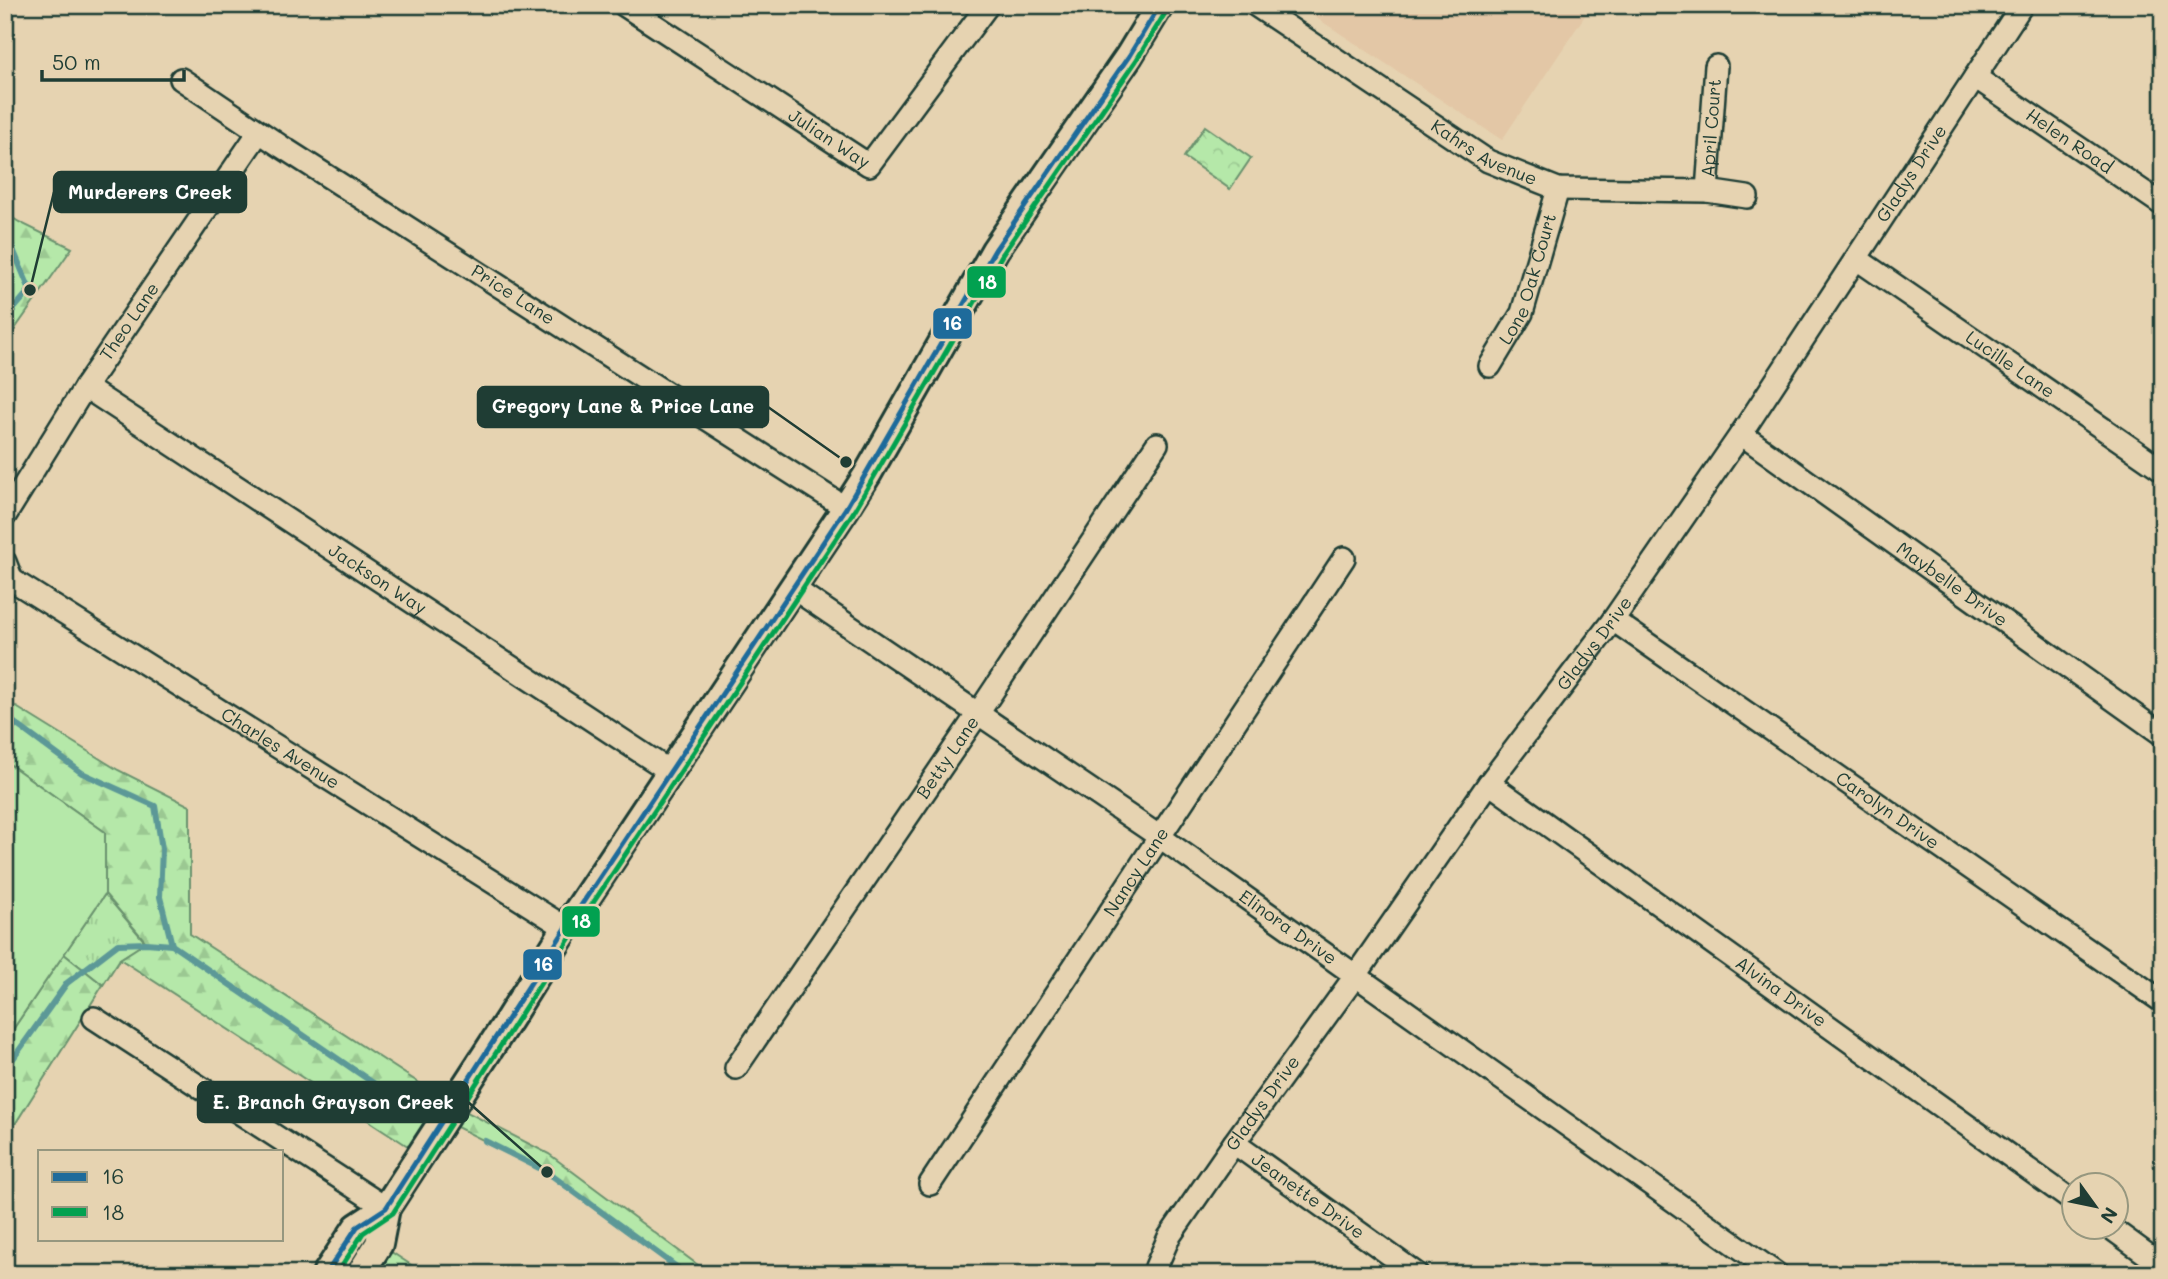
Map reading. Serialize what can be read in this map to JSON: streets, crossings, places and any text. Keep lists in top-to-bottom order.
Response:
{
  "streets": {
    "street": [
      "April Court",
      "Julian Way",
      "Helen Road",
      "Kahrs Avenue",
      "Gladys Drive",
      "Lone Oak Court",
      "Price Lane",
      "Theo Lane",
      "Lucille Lane",
      "Jackson Way",
      "Maybelle Drive",
      "Charles Avenue",
      "Betty Lane",
      "Carolyn Drive",
      "Nancy Lane",
      "Elinora Drive",
      "Alvina Drive",
      "Jeanette Drive"
    ]
  },
  "crossings": [
    ["April Court", "Kahrs Avenue"],
    ["Helen Road", "Gladys Drive"],
    ["Kahrs Avenue", "Lone Oak Court"],
    ["Gladys Drive", "Lucille Lane"],
    ["Gladys Drive", "Maybelle Drive"],
    ["Gladys Drive", "Carolyn Drive"],
    ["Gladys Drive", "Elinora Drive"],
    ["Gladys Drive", "Alvina Drive"],
    ["Gladys Drive", "Jeanette Drive"],
    ["Price Lane", "Theo Lane"],
    ["Theo Lane", "Jackson Way"],
    ["Betty Lane", "Elinora Drive"],
    ["Nancy Lane", "Elinora Drive"]
  ],
  "places": ["Murderers Creek", "Gregory Lane & Price Lane", "E. Branch Grayson Creek"],
  "lines": ["transit line 16", "transit line 18"],
  "legend": ["16", "18"],
  "scale_bar": "50 m",
  "north": "bottom right"
}
